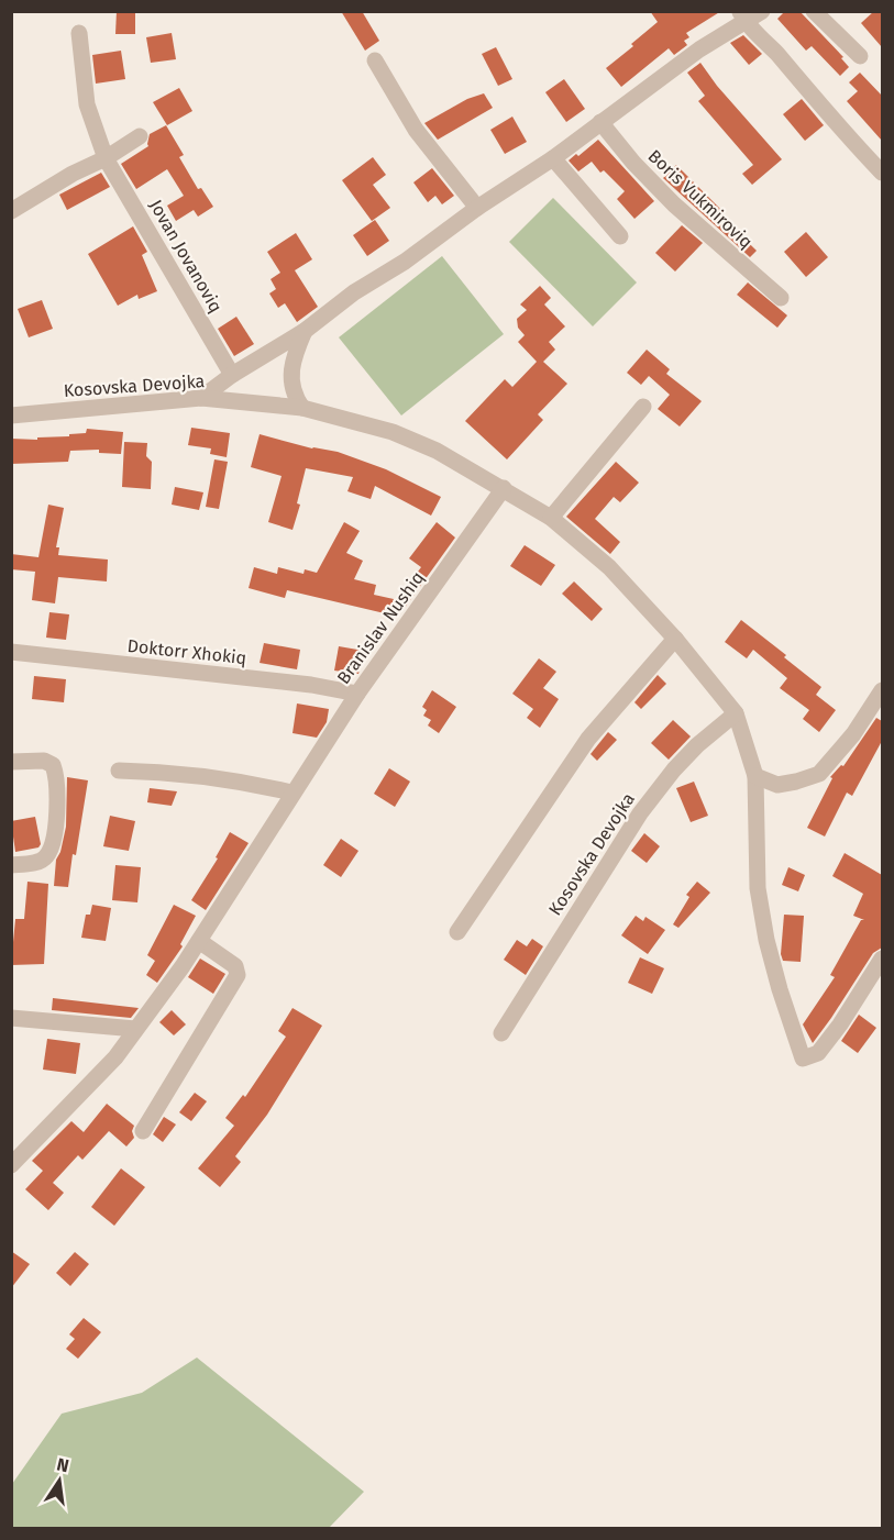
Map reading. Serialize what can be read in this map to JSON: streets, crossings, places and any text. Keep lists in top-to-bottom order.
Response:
{
  "streets": {
    "street": [
      "Boris Vukmiroviq",
      "Jovan Jovanoviq",
      "Kosovska Devojka",
      "Branislav Nushiq",
      "Doktorr Xhokiq"
    ]
  },
  "crossings": [
    ["Kosovska Devojka", "Branislav Nushiq"],
    ["Branislav Nushiq", "Doktorr Xhokiq"]
  ],
  "north": "top"
}
